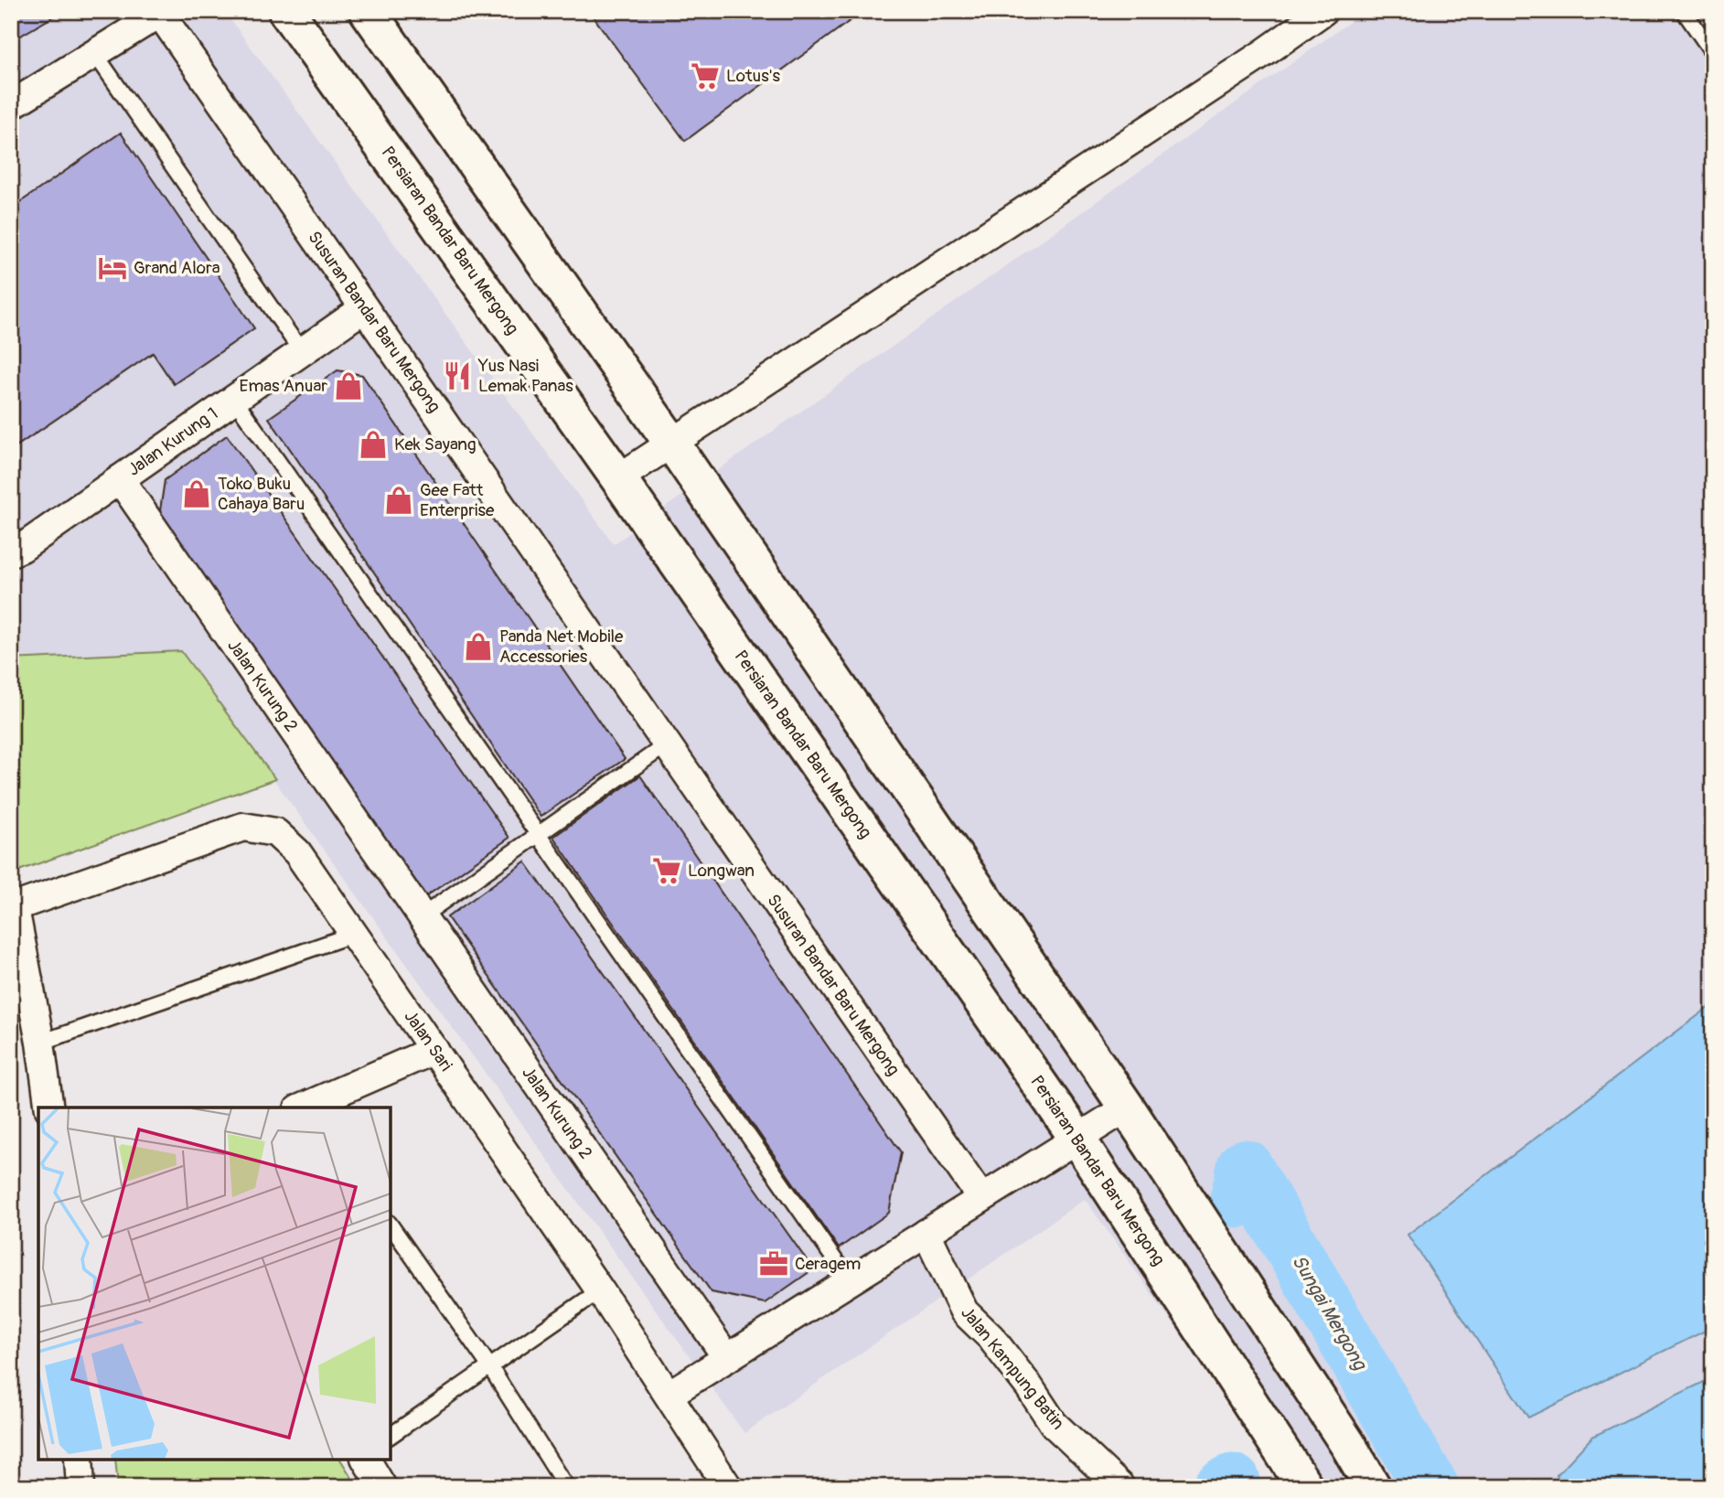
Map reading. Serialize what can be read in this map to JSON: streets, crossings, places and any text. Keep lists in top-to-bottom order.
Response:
{
  "streets": {
    "street": [
      "Persiaran Bandar Baru Mergong",
      "Susuran Bandar Baru Mergong",
      "Jalan Kurung 1",
      "Jalan Kurung 2",
      "Jalan Sari",
      "Jalan Kampung Batin"
    ]
  },
  "crossings": [
    ["Susuran Bandar Baru Mergong", "Jalan Kurung 1"],
    ["Jalan Kurung 1", "Jalan Kurung 2"]
  ],
  "water": ["Sungai Mergong"],
  "places": {
    "supermarket": ["Lotus's", "Longwan"],
    "hotel": ["Grand Alora"],
    "restaurant": ["Yus Nasi Lemak Panas"],
    "shop": [
      "Emas Anuar",
      "Kek Sayang",
      "Toko Buku Cahaya Baru",
      "Gee Fatt Enterprise",
      "Panda Net Mobile Accessories"
    ],
    "office": ["Ceragem"]
  }
}
